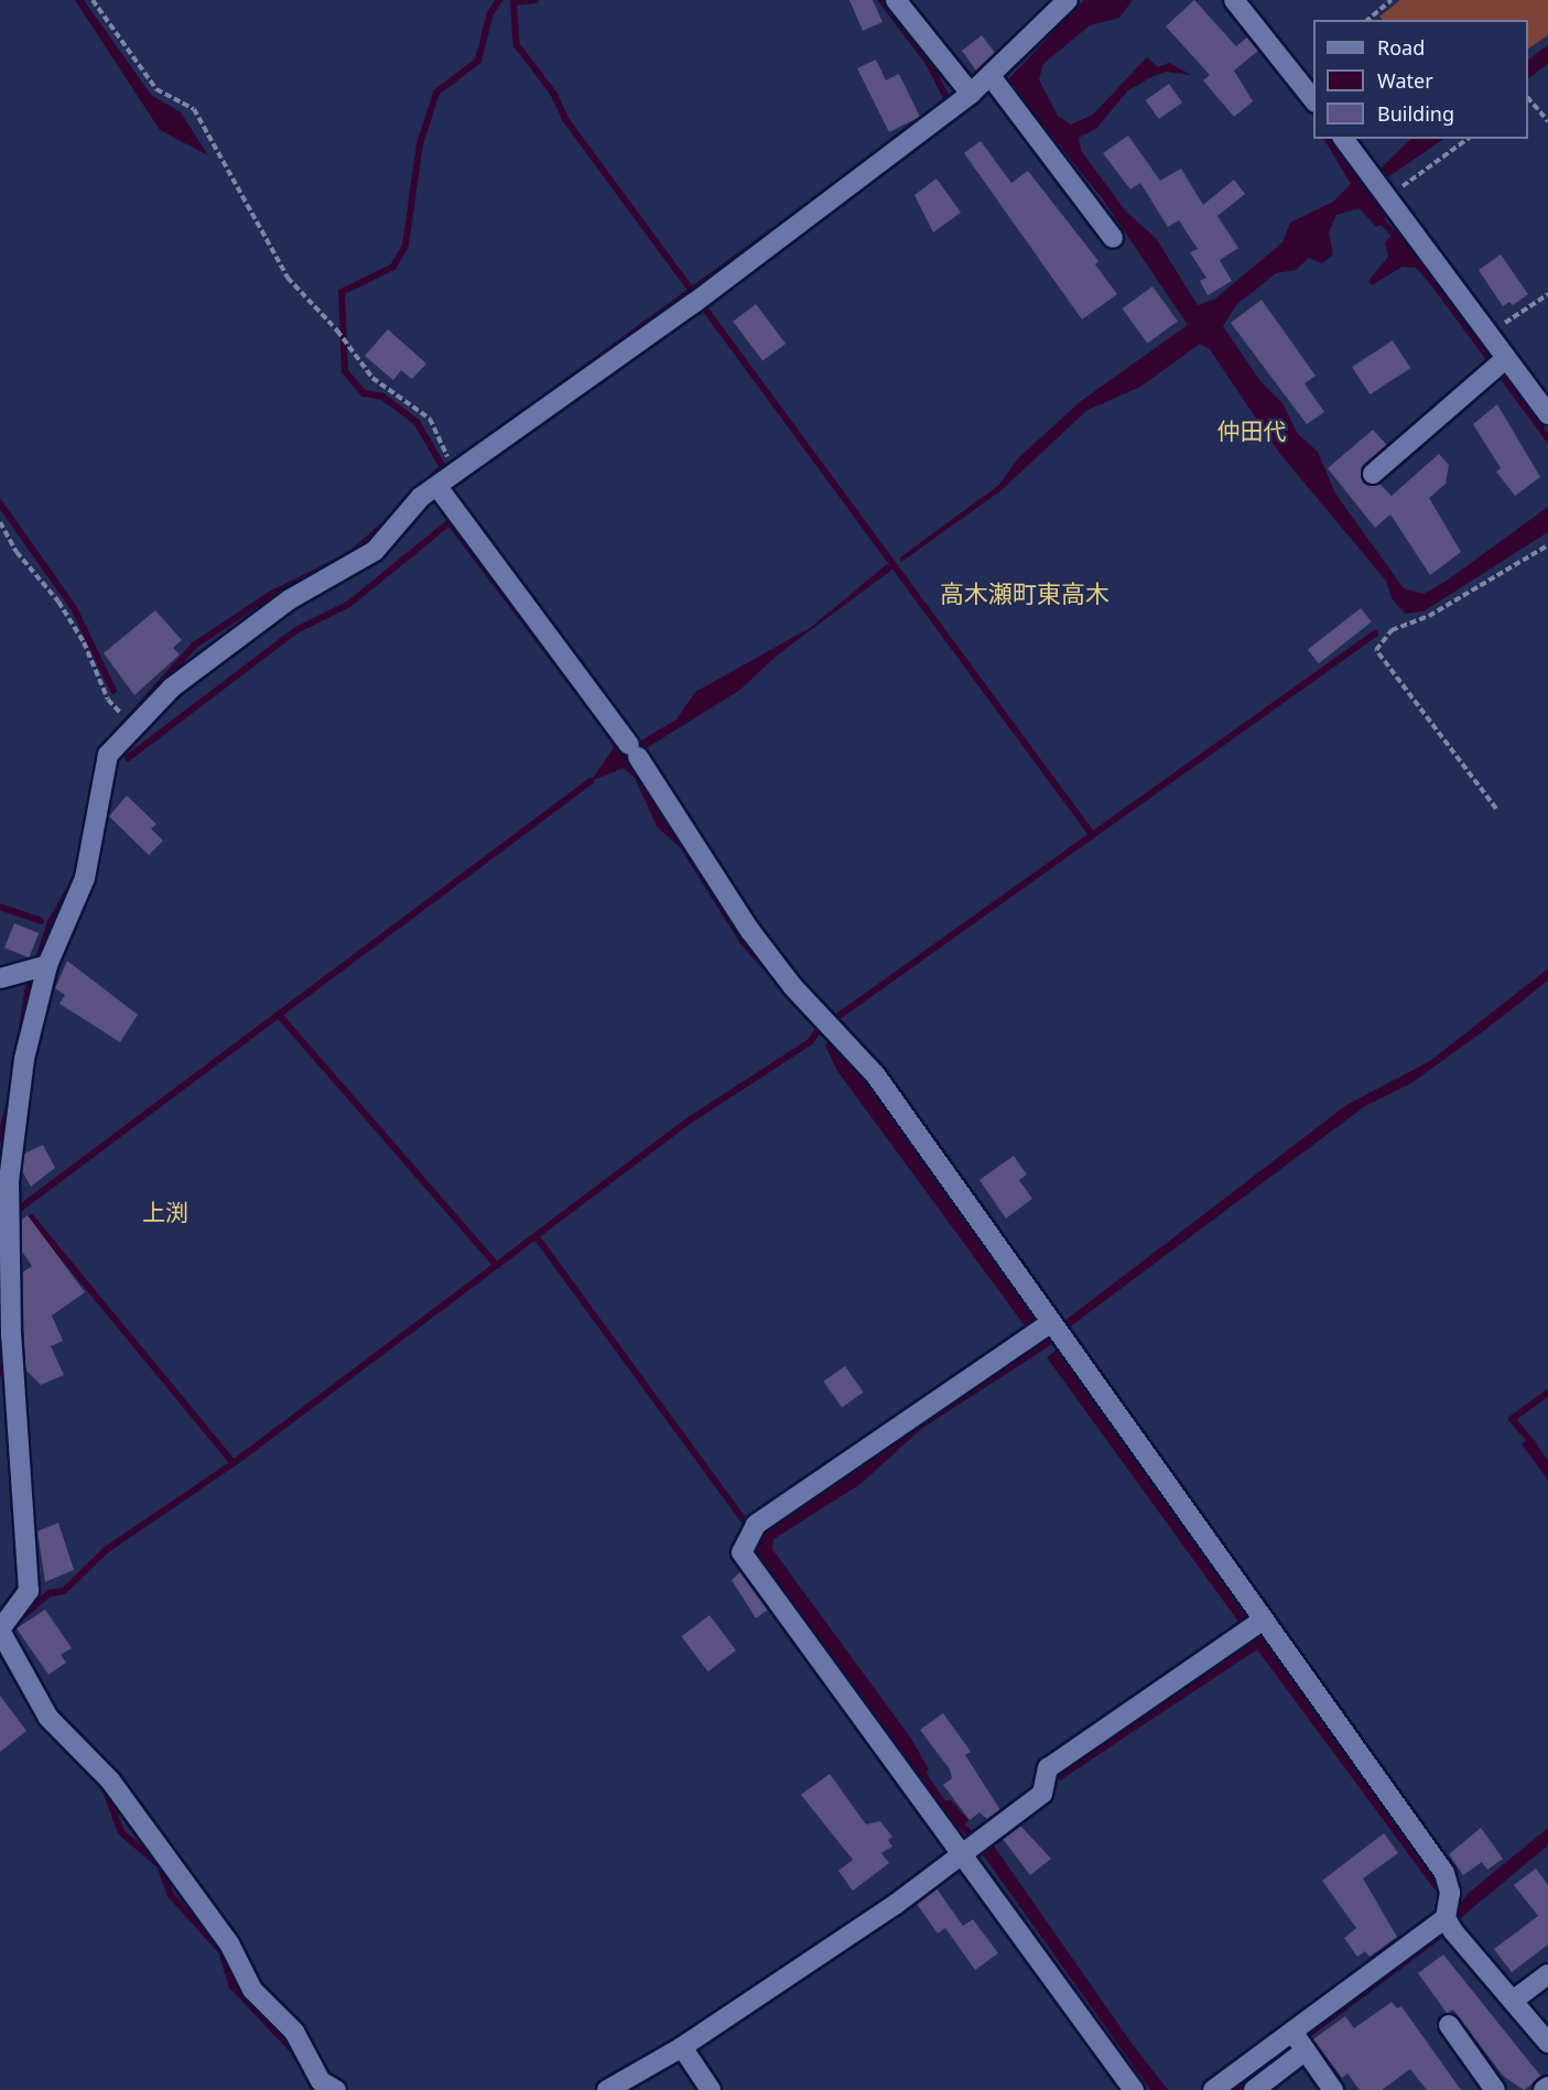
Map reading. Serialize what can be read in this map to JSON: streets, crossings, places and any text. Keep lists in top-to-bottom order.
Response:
{
  "districts": ["仲田代", "高木瀬町東高木", "上渕"],
  "legend": ["Road", "Water", "Building"]
}
